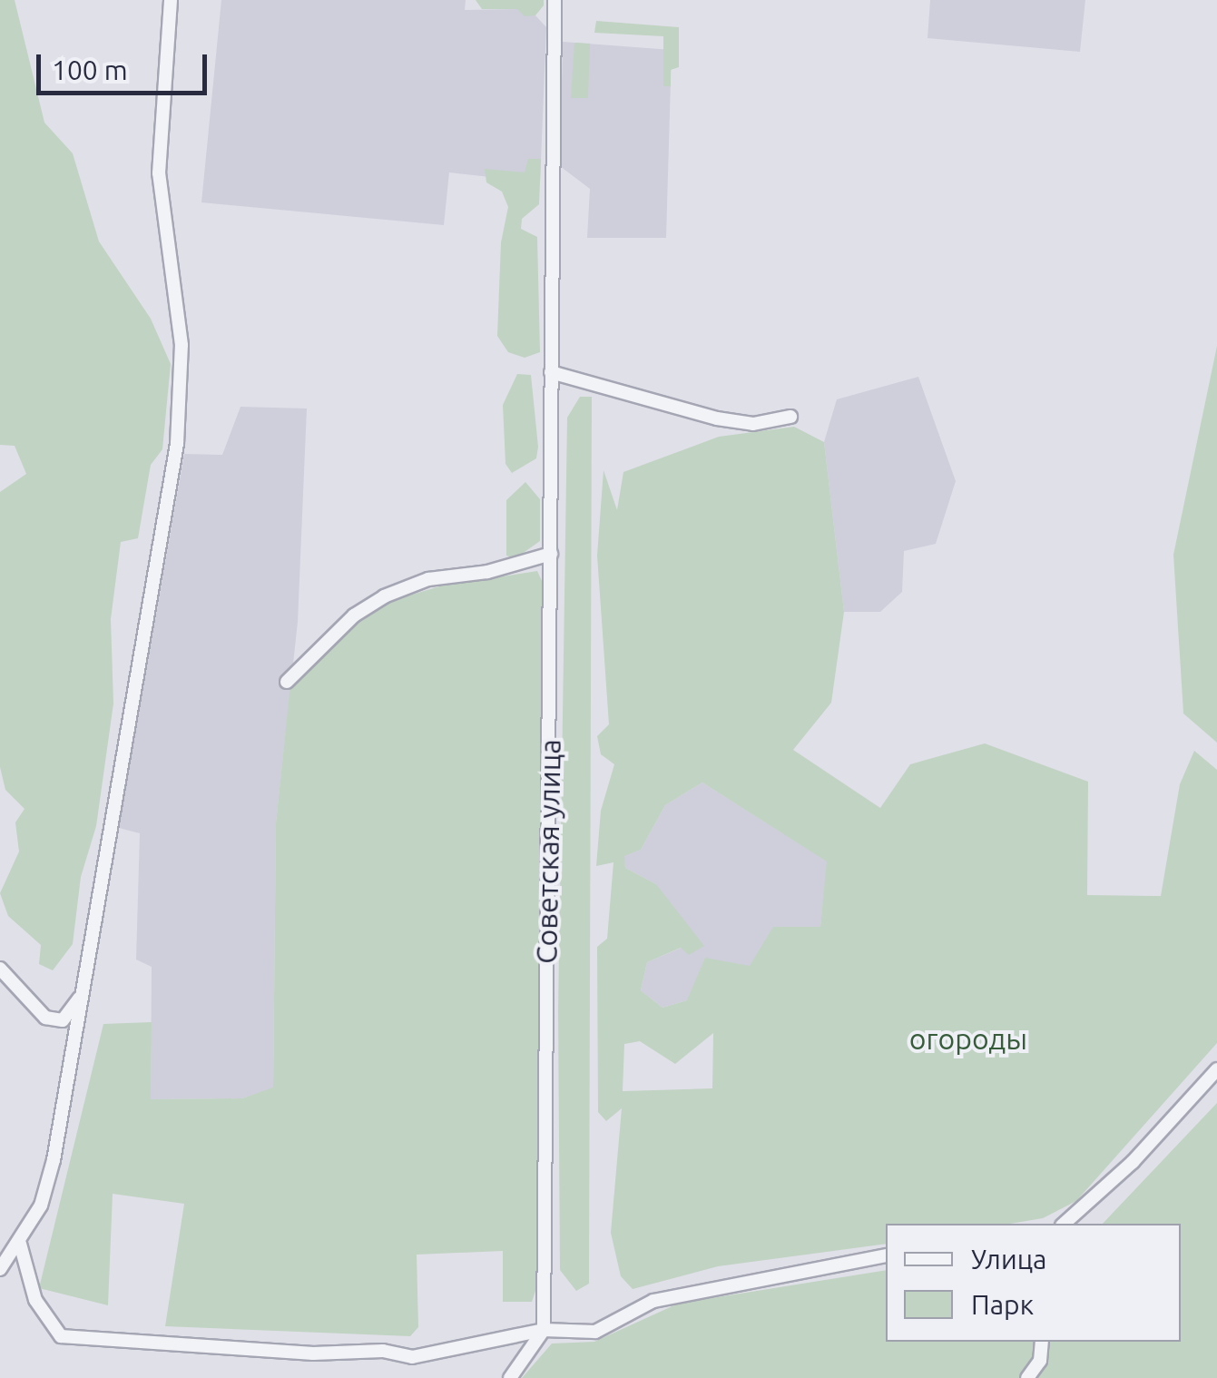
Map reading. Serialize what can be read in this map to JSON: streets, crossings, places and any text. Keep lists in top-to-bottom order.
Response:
{
  "streets": {
    "street": ["Советская улица"]
  },
  "parks": ["огороды"],
  "legend": ["Улица", "Парк"],
  "scale_bar": "100 m"
}
